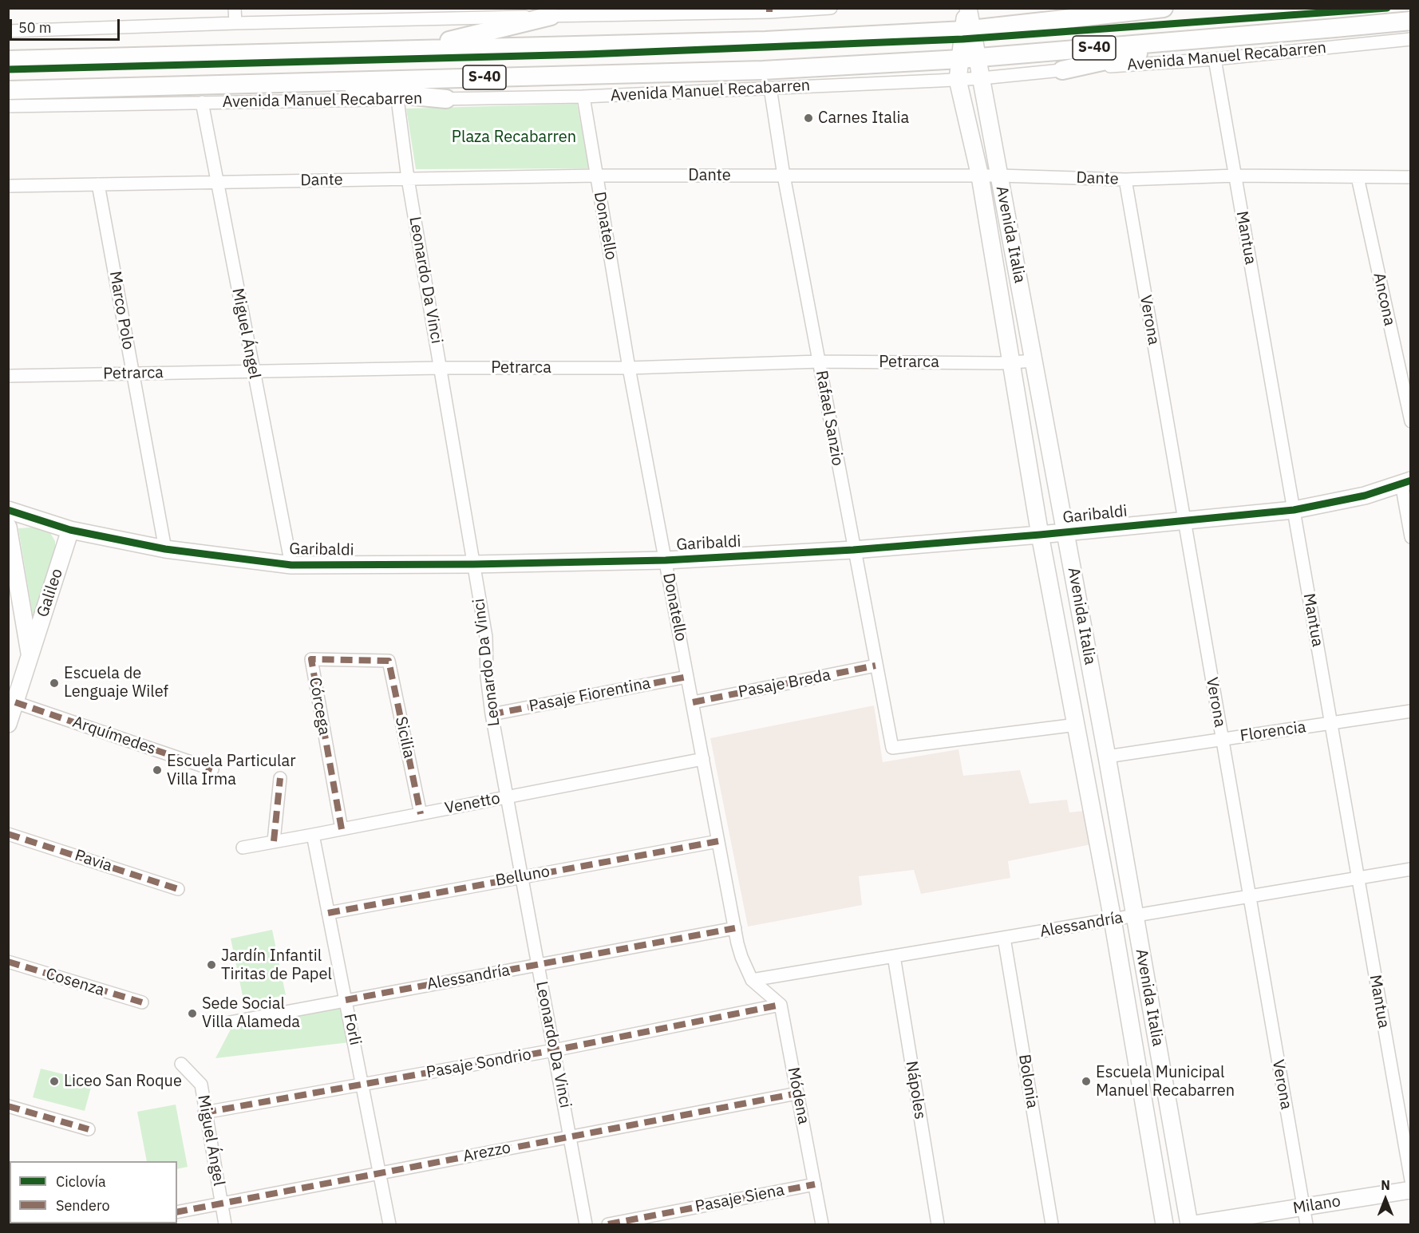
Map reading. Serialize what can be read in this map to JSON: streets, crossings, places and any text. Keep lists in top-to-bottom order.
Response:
{
  "streets": {
    "main road": ["S-40", "Avenida Manuel Recabarren"],
    "street": [
      "Dante",
      "Donatello",
      "Avenida Italia",
      "Mantua",
      "Leonardo Da Vinci",
      "Ancona",
      "Marco Polo",
      "Verona",
      "Miguel Ángel",
      "Petrarca",
      "Rafael Sanzio",
      "Garibaldi",
      "Galileo",
      "Pasaje Breda",
      "Pasaje Fiorentina",
      "Córcega",
      "Florencia",
      "Arquímedes",
      "Sicilia",
      "Venetto",
      "Pavia",
      "Belluno",
      "Alessandría",
      "Cosenza",
      "Forli",
      "Pasaje Sondrio",
      "Bolonia",
      "Nápoles",
      "Módena",
      "Arezzo",
      "Pasaje Siena",
      "Milano"
    ]
  },
  "crossings": [
    ["S-40", "Avenida Italia"],
    ["Avenida Manuel Recabarren", "Avenida Italia"],
    ["Avenida Manuel Recabarren", "Mantua"],
    ["Avenida Manuel Recabarren", "Leonardo Da Vinci"],
    ["Avenida Manuel Recabarren", "Miguel Ángel"],
    ["Avenida Manuel Recabarren", "Rafael Sanzio"],
    ["Dante", "Donatello"],
    ["Dante", "Avenida Italia"],
    ["Dante", "Mantua"],
    ["Dante", "Leonardo Da Vinci"],
    ["Dante", "Ancona"],
    ["Dante", "Marco Polo"],
    ["Dante", "Verona"],
    ["Dante", "Miguel Ángel"],
    ["Dante", "Rafael Sanzio"],
    ["Donatello", "Petrarca"],
    ["Donatello", "Garibaldi"],
    ["Donatello", "Pasaje Breda"],
    ["Donatello", "Pasaje Fiorentina"],
    ["Donatello", "Venetto"],
    ["Donatello", "Belluno"],
    ["Donatello", "Alessandría"],
    ["Avenida Italia", "Petrarca"],
    ["Avenida Italia", "Rafael Sanzio"],
    ["Avenida Italia", "Garibaldi"],
    ["Avenida Italia", "Florencia"],
    ["Avenida Italia", "Alessandría"],
    ["Mantua", "Garibaldi"],
    ["Mantua", "Florencia"],
    ["Mantua", "Alessandría"],
    ["Leonardo Da Vinci", "Petrarca"],
    ["Leonardo Da Vinci", "Garibaldi"],
    ["Leonardo Da Vinci", "Pasaje Fiorentina"],
    ["Leonardo Da Vinci", "Venetto"],
    ["Leonardo Da Vinci", "Belluno"],
    ["Leonardo Da Vinci", "Alessandría"],
    ["Leonardo Da Vinci", "Pasaje Sondrio"],
    ["Leonardo Da Vinci", "Arezzo"],
    ["Marco Polo", "Petrarca"],
    ["Marco Polo", "Garibaldi"],
    ["Verona", "Garibaldi"],
    ["Verona", "Florencia"],
    ["Verona", "Alessandría"],
    ["Verona", "Milano"],
    ["Miguel Ángel", "Petrarca"],
    ["Miguel Ángel", "Garibaldi"],
    ["Miguel Ángel", "Pasaje Sondrio"],
    ["Miguel Ángel", "Arezzo"],
    ["Petrarca", "Rafael Sanzio"],
    ["Rafael Sanzio", "Garibaldi"],
    ["Rafael Sanzio", "Pasaje Breda"],
    ["Garibaldi", "Galileo"],
    ["Galileo", "Arquímedes"],
    ["Córcega", "Sicilia"],
    ["Córcega", "Venetto"],
    ["Sicilia", "Venetto"],
    ["Venetto", "Forli"],
    ["Belluno", "Forli"],
    ["Alessandría", "Forli"],
    ["Alessandría", "Bolonia"],
    ["Alessandría", "Nápoles"],
    ["Forli", "Pasaje Sondrio"],
    ["Forli", "Arezzo"],
    ["Pasaje Sondrio", "Módena"],
    ["Módena", "Arezzo"],
    ["Módena", "Pasaje Siena"]
  ],
  "parks": ["Plaza Recabarren"],
  "places": [
    "Carnes Italia",
    "Escuela de Lenguaje Wilef",
    "Escuela Particular Villa Irma",
    "Jardín Infantil Tiritas de Papel",
    "Sede Social Villa Alameda",
    "Liceo San Roque",
    "Escuela Municipal Manuel Recabarren"
  ],
  "legend": ["Ciclovía", "Sendero"],
  "scale_bar": "50 m",
  "north": "top"
}
